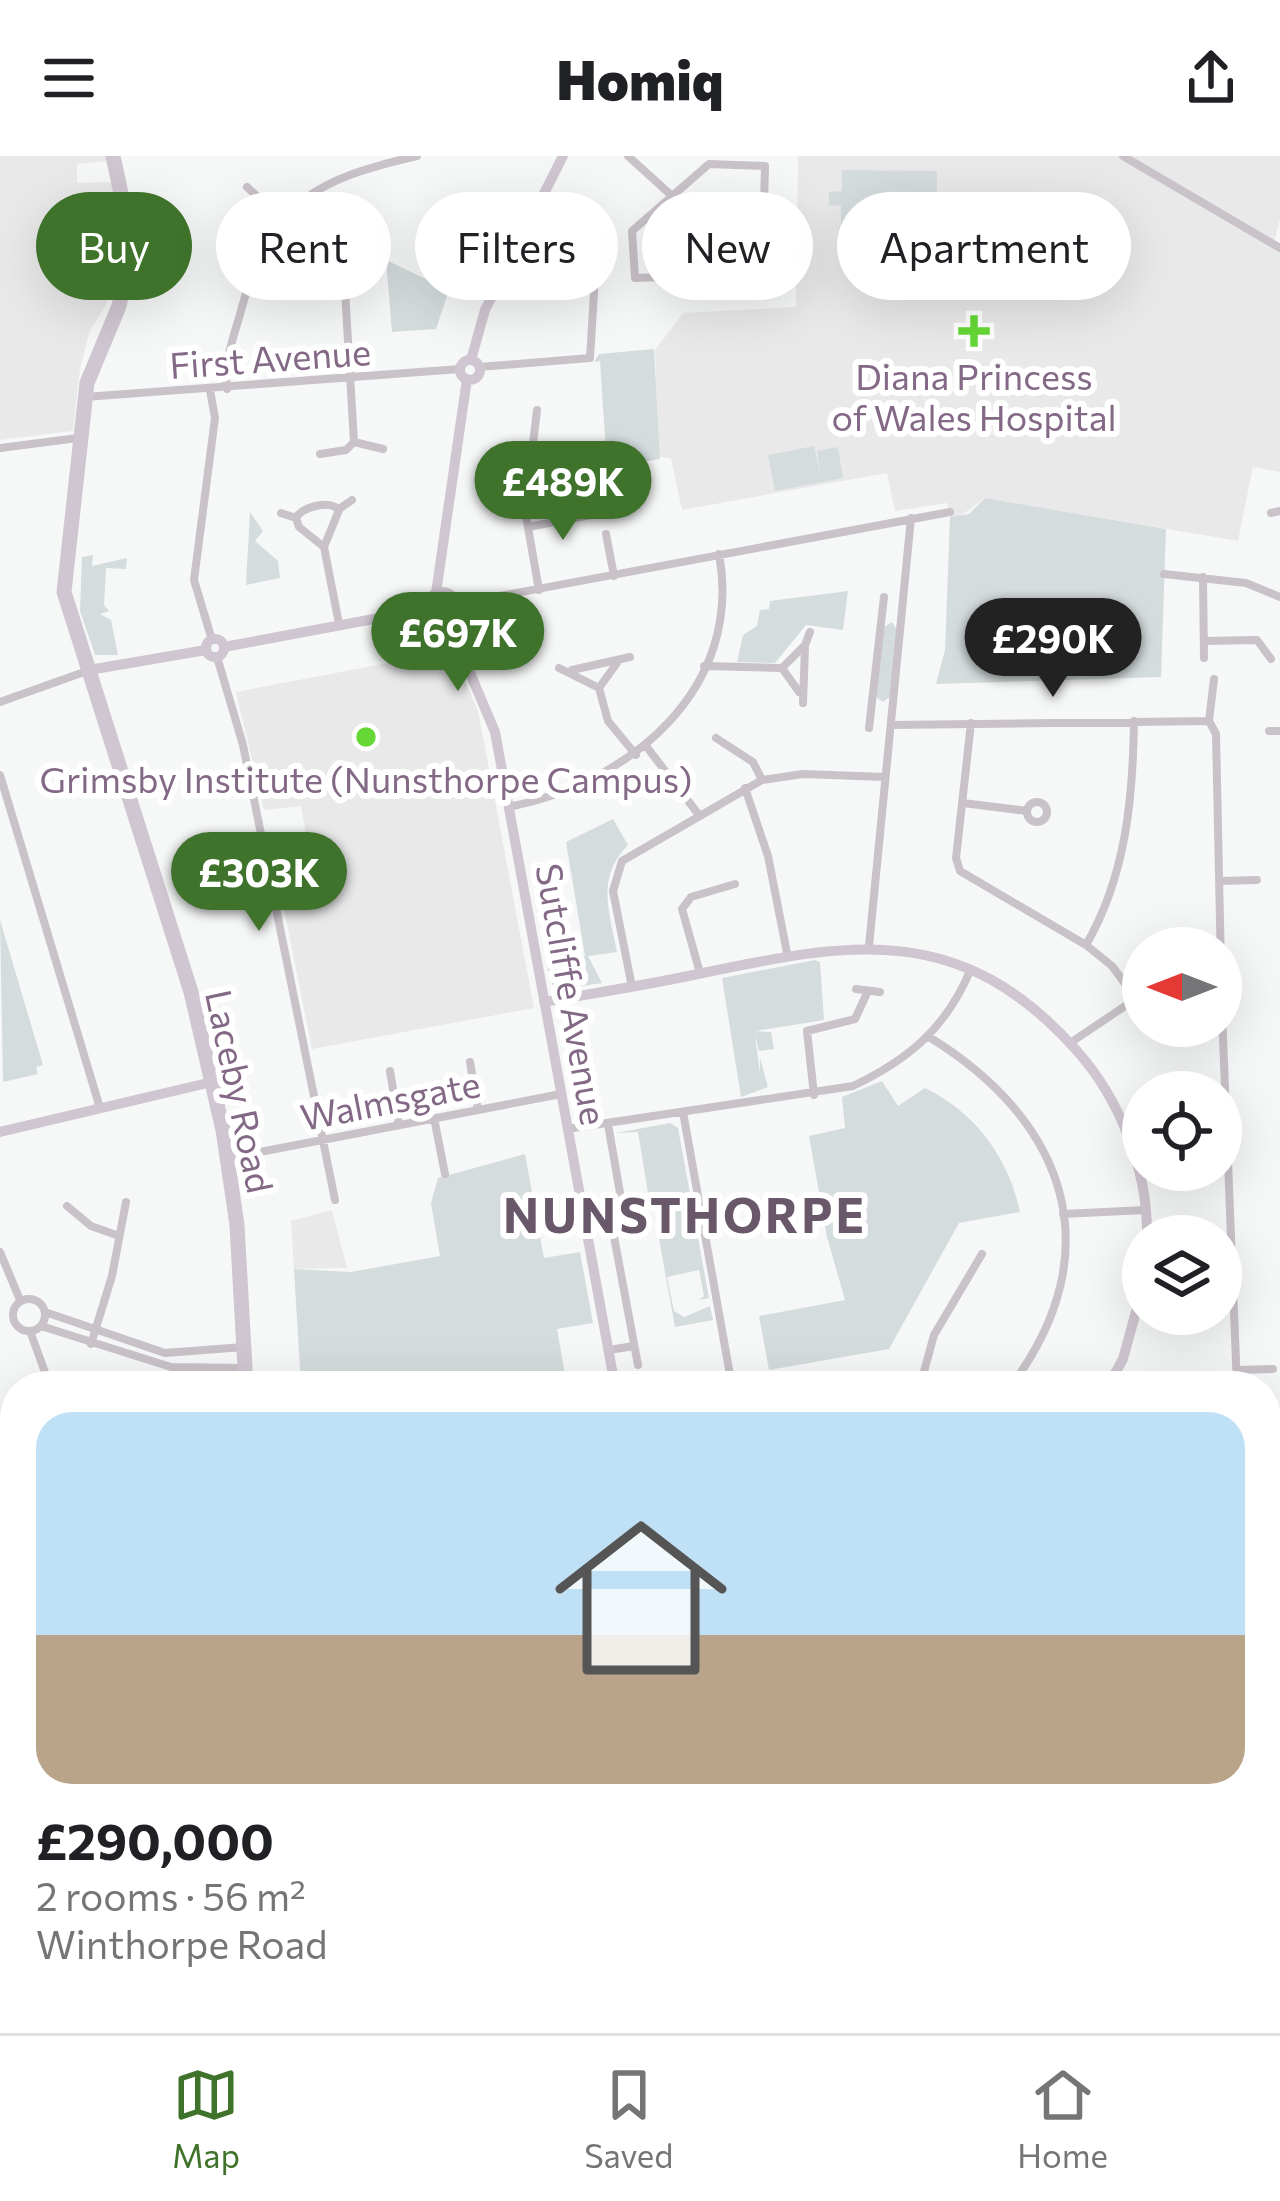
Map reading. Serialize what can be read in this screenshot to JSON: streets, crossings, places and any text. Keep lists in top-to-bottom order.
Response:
{
  "streets": {
    "highway": ["Laceby Road"],
    "street": ["First Avenue", "Sutcliffe Avenue", "Walmsgate"]
  },
  "crossings": [
    ["First Avenue", "Laceby Road"],
    ["Sutcliffe Avenue", "Walmsgate"],
    ["Laceby Road", "Walmsgate"]
  ],
  "districts": ["NUNSTHORPE"],
  "places": {
    "health": ["Diana Princess of Wales Hospital"],
    "other": ["Grimsby Institute (Nunsthorpe Campus)"]
  },
  "north": "left",
  "page": {
    "header": "Homiq",
    "chip": [
      "Buy",
      "Rent",
      "Filters",
      "New",
      "Apartment"
    ],
    "price": [
      "£489K",
      "£697K",
      "£290K",
      "£303K"
    ],
    "list": [
      {
        "name": "£290,000",
        "note": "2 rooms · 56 m² · Winthorpe Road"
      }
    ],
    "tabs": ["Map", "Saved", "Home"]
  }
}
